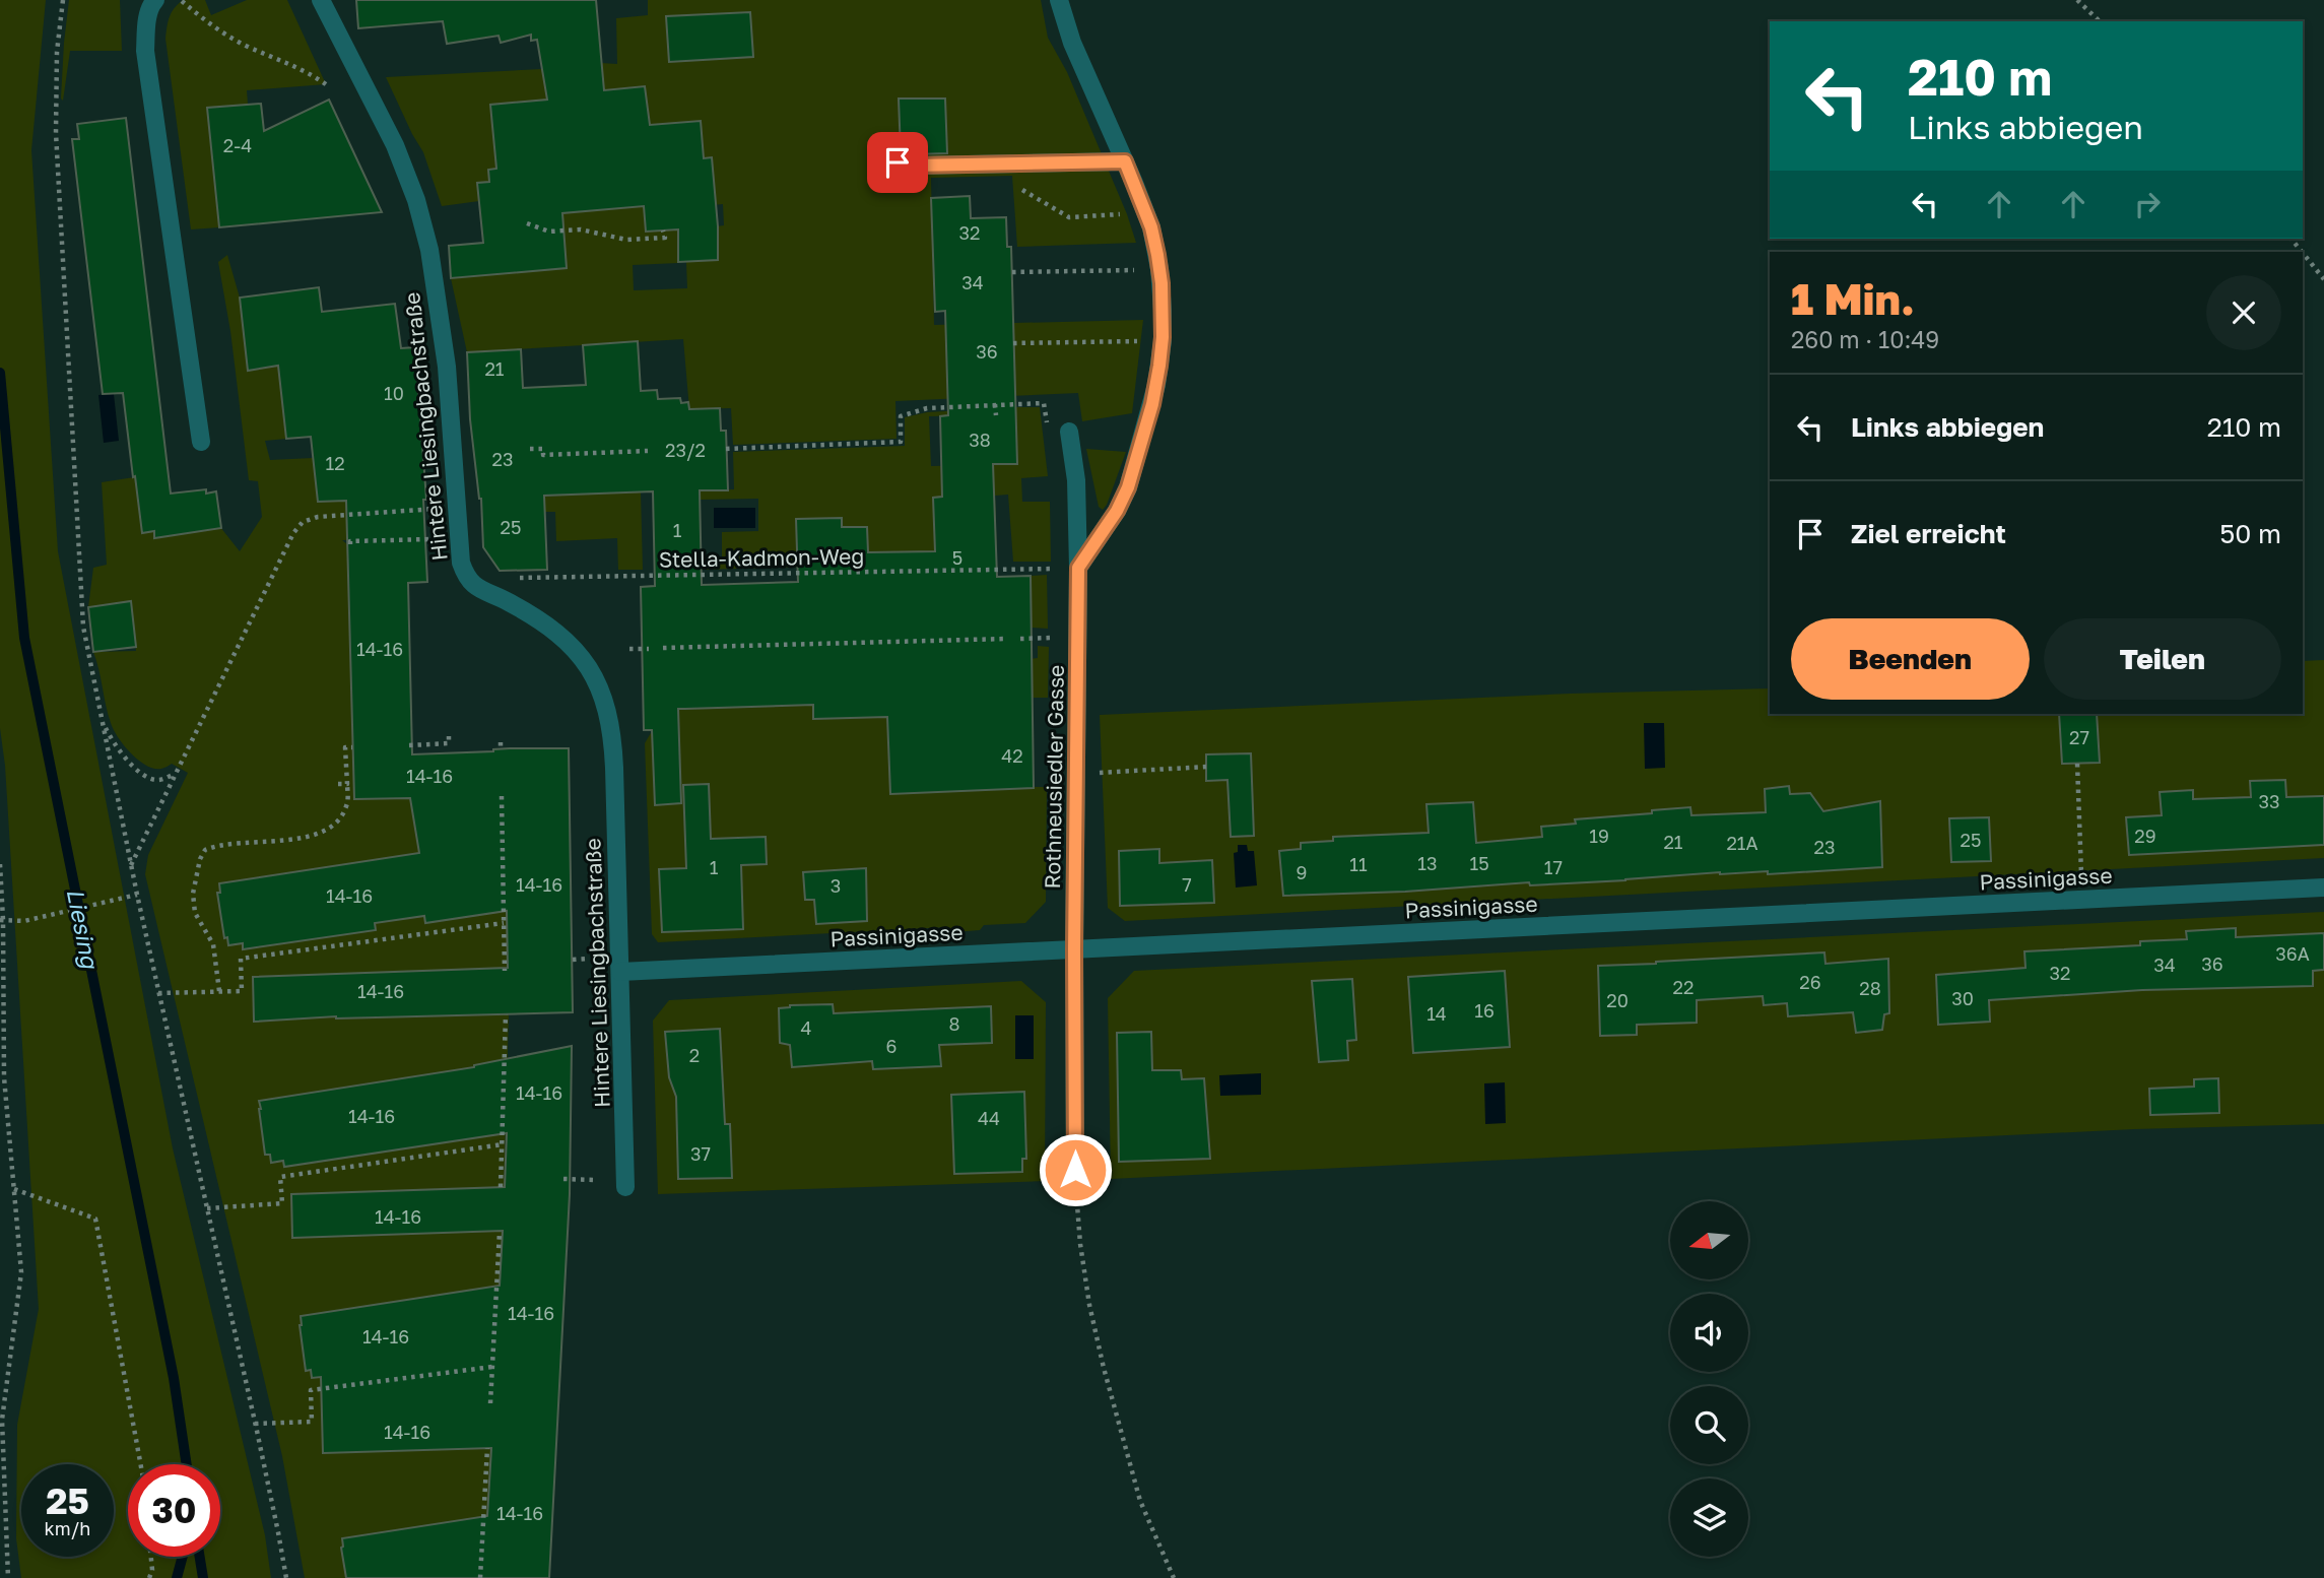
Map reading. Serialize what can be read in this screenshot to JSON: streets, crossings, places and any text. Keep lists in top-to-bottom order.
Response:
{
  "streets": {
    "street": ["Hintere Liesingbachstraße", "Rothneusiedler Gasse", "Passinigasse"],
    "path": ["Stella-Kadmon-Weg"]
  },
  "crossings": [
    ["Hintere Liesingbachstraße", "Passinigasse"],
    ["Rothneusiedler Gasse", "Passinigasse"]
  ],
  "water": ["Liesing"],
  "house_numbers": [
    "2-4",
    "32",
    "34",
    "36",
    "21",
    "10",
    "38",
    "23/2",
    "23",
    "12",
    "25",
    "1",
    "5",
    "14-16",
    "27",
    "42",
    "14-16",
    "33",
    "19",
    "29",
    "25",
    "21",
    "21A",
    "23",
    "13",
    "15",
    "11",
    "1",
    "17",
    "9",
    "14-16",
    "7",
    "3",
    "14-16",
    "36A",
    "36",
    "34",
    "32",
    "26",
    "22",
    "28",
    "14-16",
    "30",
    "20",
    "16",
    "14",
    "8",
    "4",
    "6",
    "2",
    "14-16",
    "14-16",
    "44",
    "37",
    "14-16",
    "14-16",
    "14-16",
    "14-16",
    "14-16"
  ],
  "north": "left",
  "page": {
    "turn": ["210 m", "Links abbiegen"],
    "heading": ["1 Min.", "260 m · 10:49"],
    "list": [
      {
        "name": "Links abbiegen",
        "value": "210 m"
      },
      {
        "name": "Ziel erreicht",
        "value": "50 m"
      }
    ],
    "buttons": ["Beenden", "Teilen"],
    "speed": "25 km/h",
    "limit": "30"
  }
}
